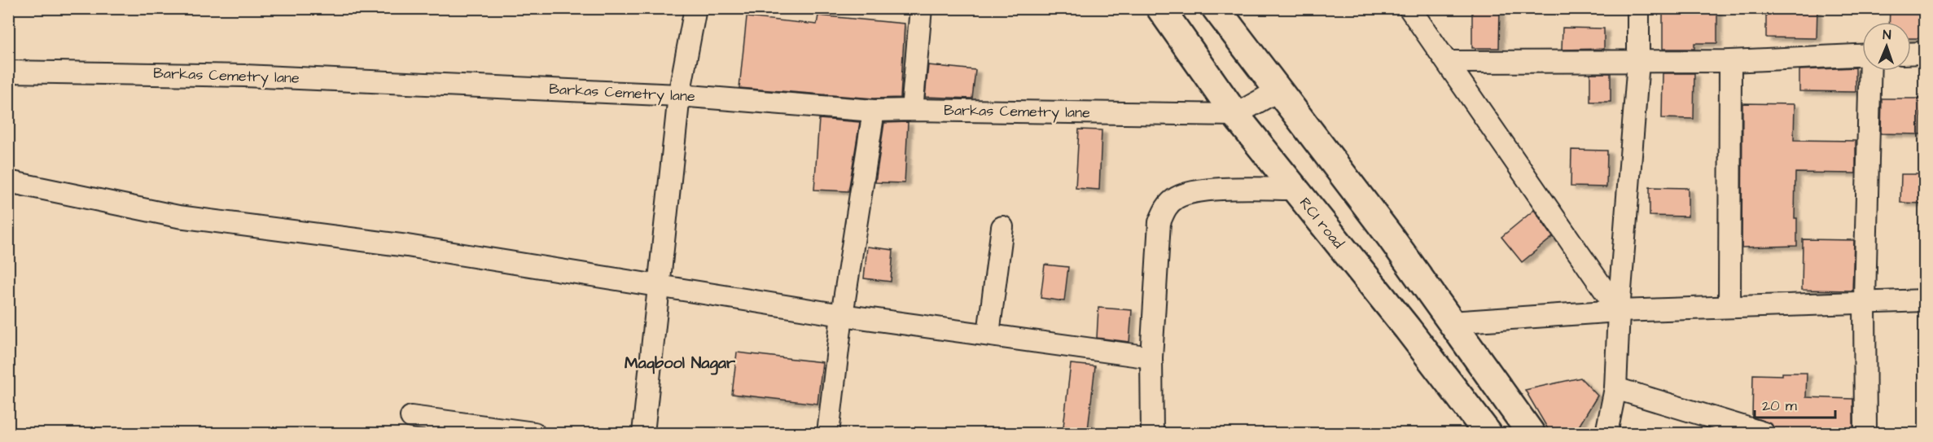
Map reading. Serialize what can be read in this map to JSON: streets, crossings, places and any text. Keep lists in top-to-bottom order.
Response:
{
  "streets": {
    "street": ["Barkas Cemetry lane", "RCI road"]
  },
  "crossings": [
    ["Barkas Cemetry lane", "RCI road"]
  ],
  "districts": ["Maqbool Nagar"],
  "scale_bar": "20 m",
  "north": "top"
}
